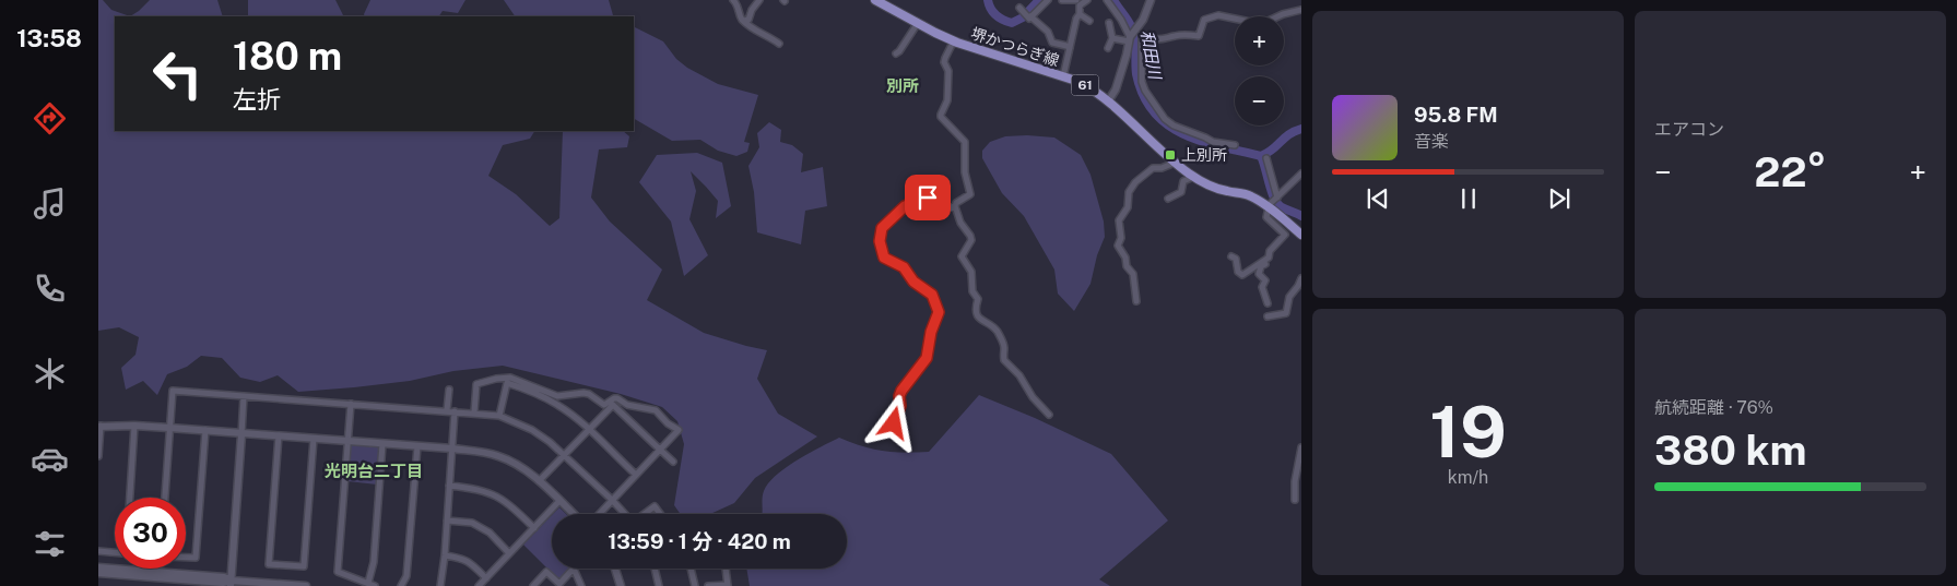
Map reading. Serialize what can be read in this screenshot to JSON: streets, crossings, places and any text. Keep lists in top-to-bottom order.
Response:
{
  "streets": {
    "main road": ["堺かつらぎ線", "61"]
  },
  "districts": ["別所", "光明台二丁目"],
  "water": ["和田川"],
  "places": {
    "transit": ["上別所"]
  },
  "page": {
    "tabs": "13:58",
    "tile": [
      "エアコン",
      ["19", "km/h"],
      ["航続距離 · 76%", "380 km"]
    ],
    "map_buttons": ["+", "−"],
    "turn": ["180 m", "左折"],
    "song": ["95.8 FM", "音楽"],
    "heat": ["−", "22°", "+"],
    "limit": "30",
    "trip": "13:59 · 1 分 · 420 m"
  }
}
